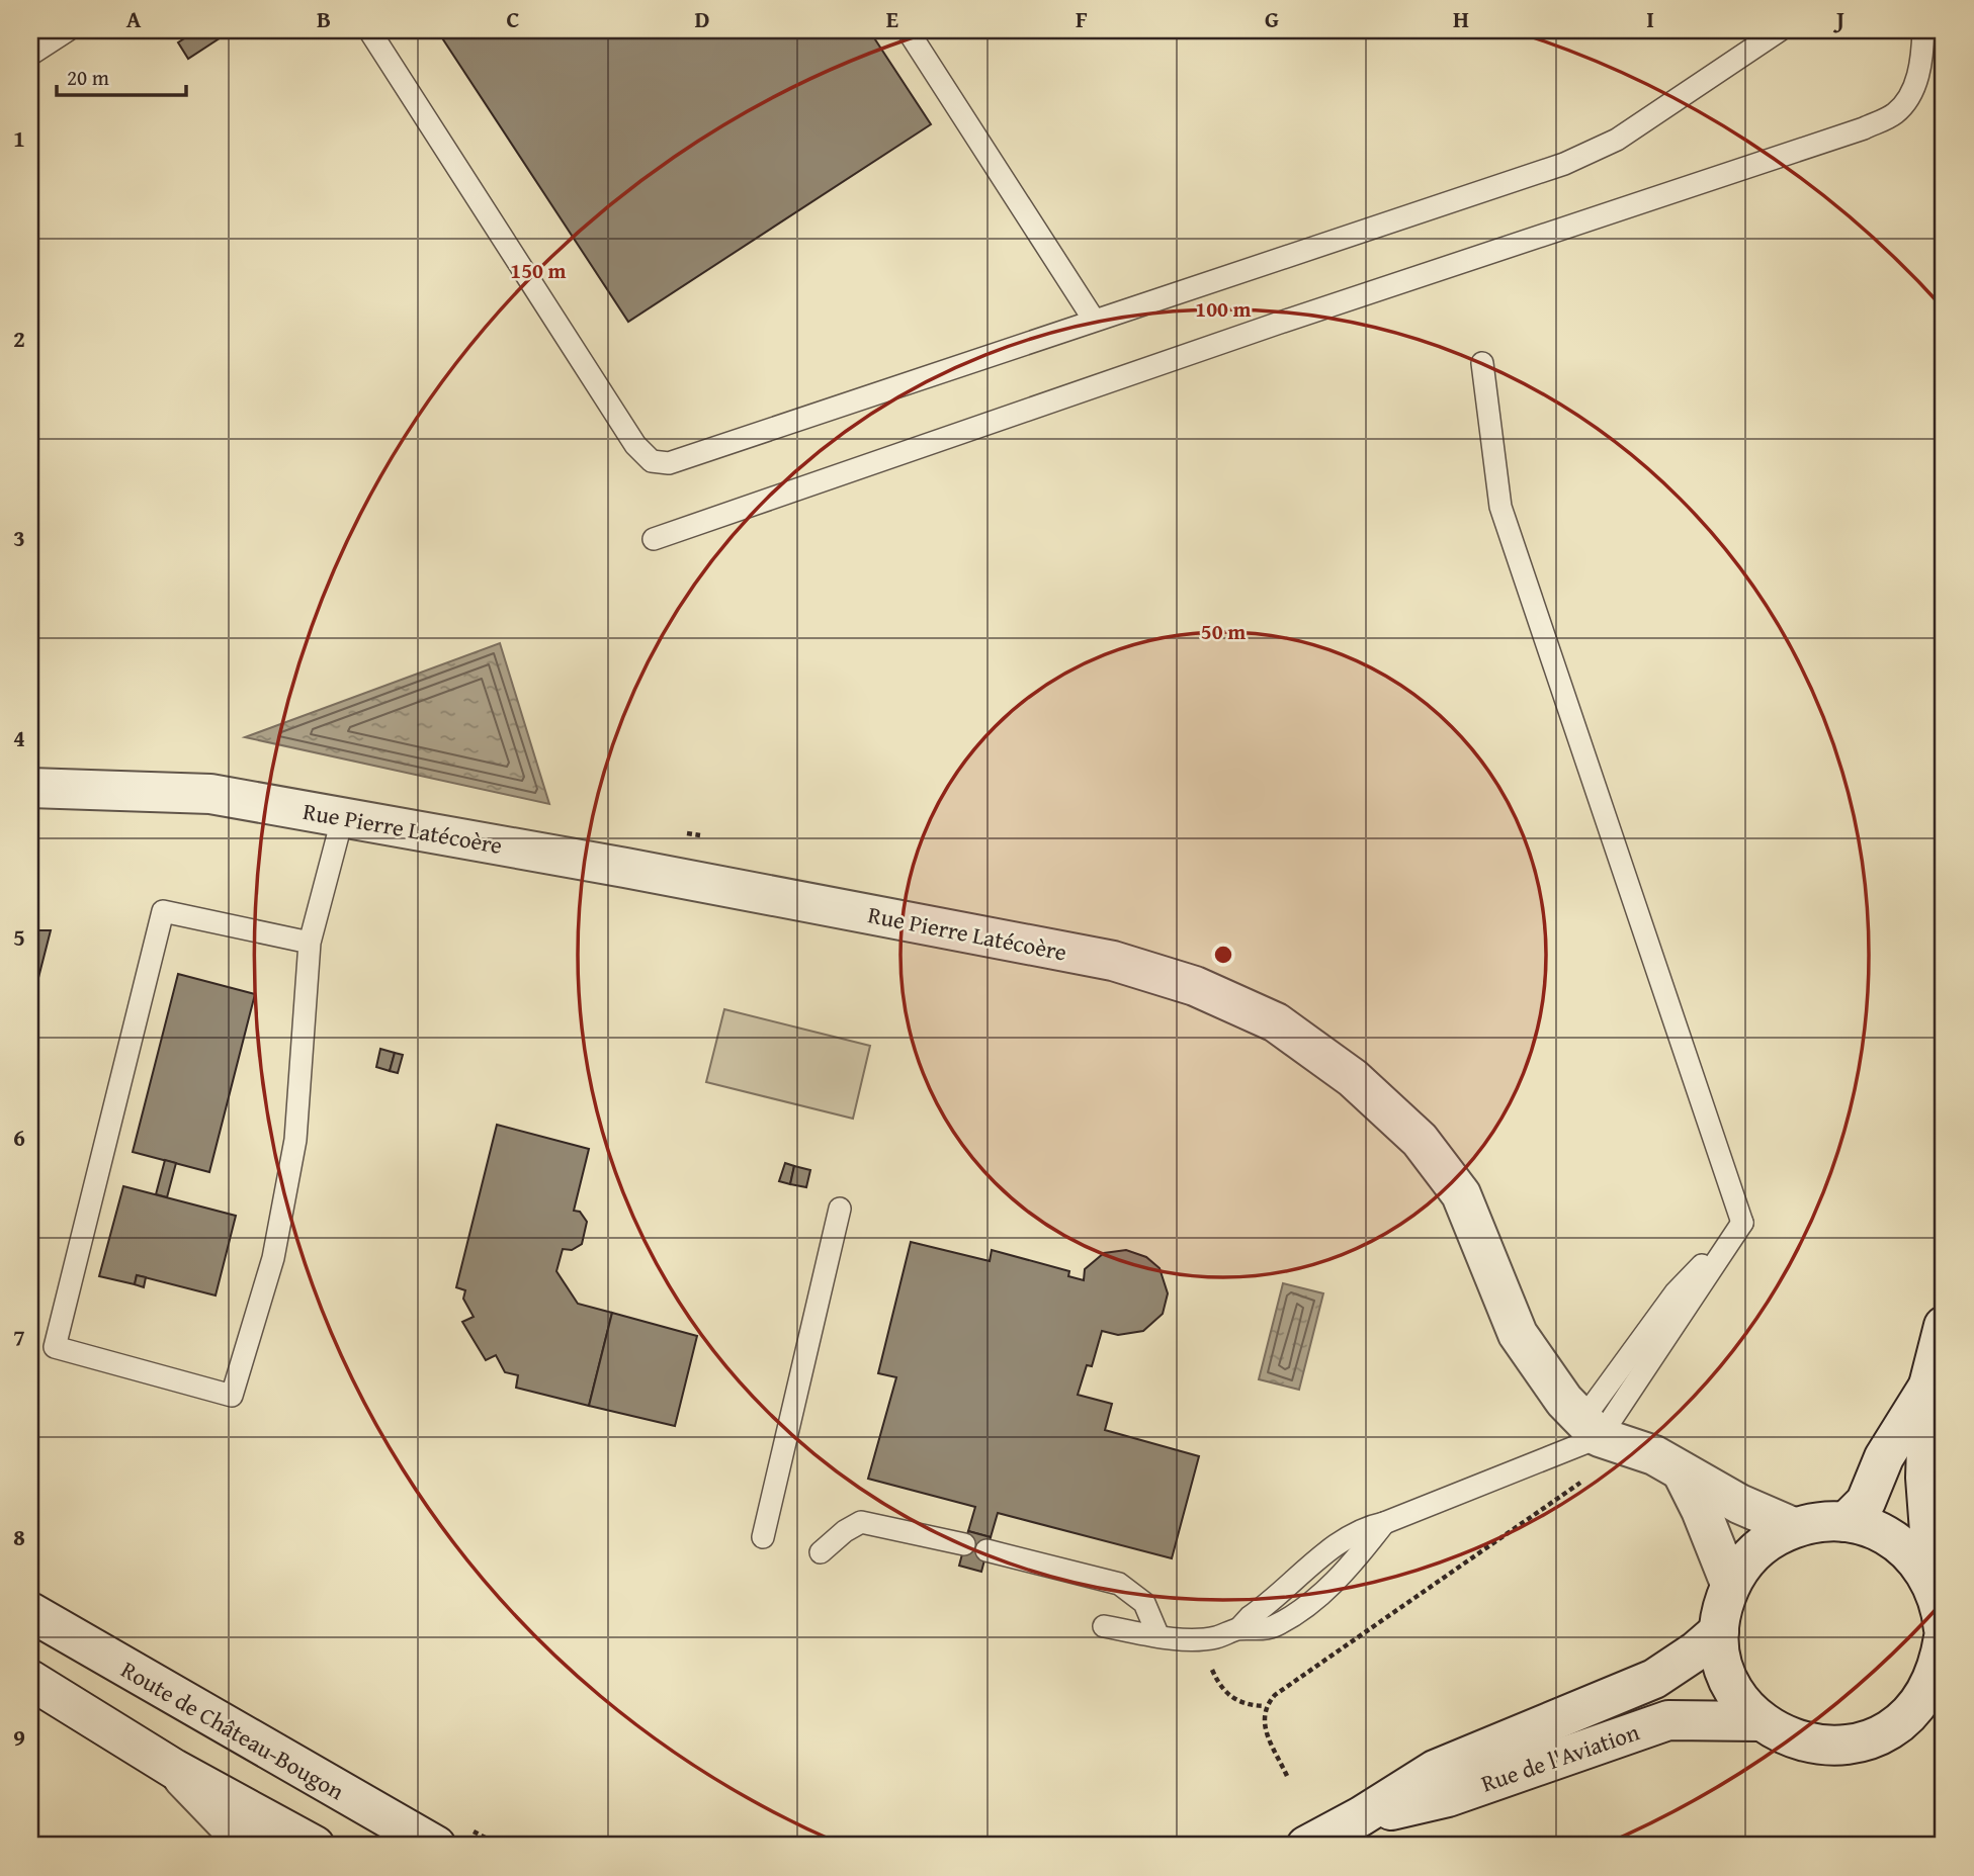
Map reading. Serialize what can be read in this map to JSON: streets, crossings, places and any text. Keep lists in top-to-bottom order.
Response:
{
  "streets": {
    "street": ["Rue Pierre Latécoère", "Route de Château-Bougon", "Rue de l'Aviation"]
  },
  "scale_bar": "20 m",
  "grid": {
    "columns": [
      "A",
      "B",
      "C",
      "D",
      "E",
      "F",
      "G",
      "H",
      "I",
      "J"
    ],
    "rows": [
      "1",
      "2",
      "3",
      "4",
      "5",
      "6",
      "7",
      "8",
      "9"
    ]
  },
  "rings": ["150 m", "100 m", "50 m"]
}
